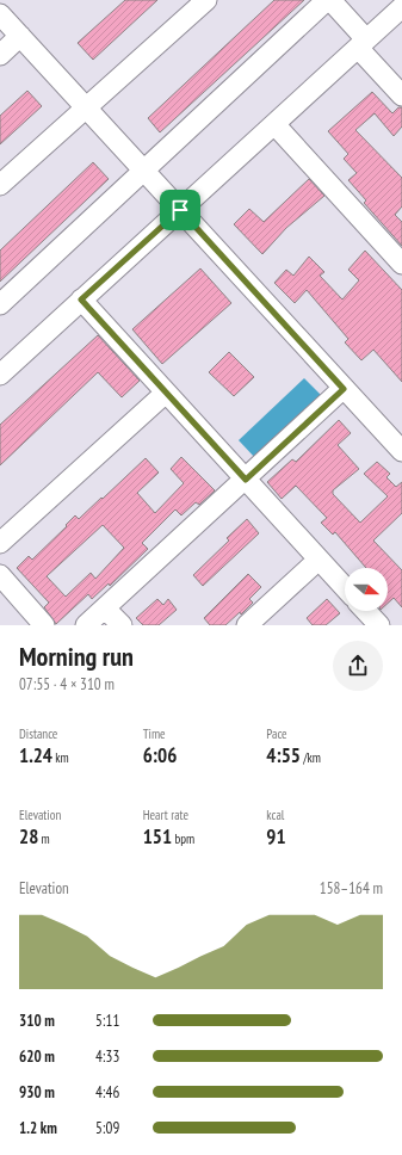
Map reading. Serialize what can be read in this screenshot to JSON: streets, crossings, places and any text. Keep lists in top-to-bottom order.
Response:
{
  "north": "right",
  "page": {
    "heading": ["Morning run", "07:55 · 4 × 310 m"],
    "stats": [
      ["Distance", "1.24 km"],
      ["Time", "6:06"],
      ["Pace", "4:55 /km"],
      ["Elevation", "28 m"],
      ["Heart rate", "151 bpm"],
      ["kcal", "91"]
    ],
    "chart": ["Elevation", "158–164 m"],
    "list": [
      {
        "name": "310 m",
        "note": "5:11"
      },
      {
        "name": "620 m",
        "note": "4:33"
      },
      {
        "name": "930 m",
        "note": "4:46"
      },
      {
        "name": "1.2 km",
        "note": "5:09"
      }
    ]
  }
}
